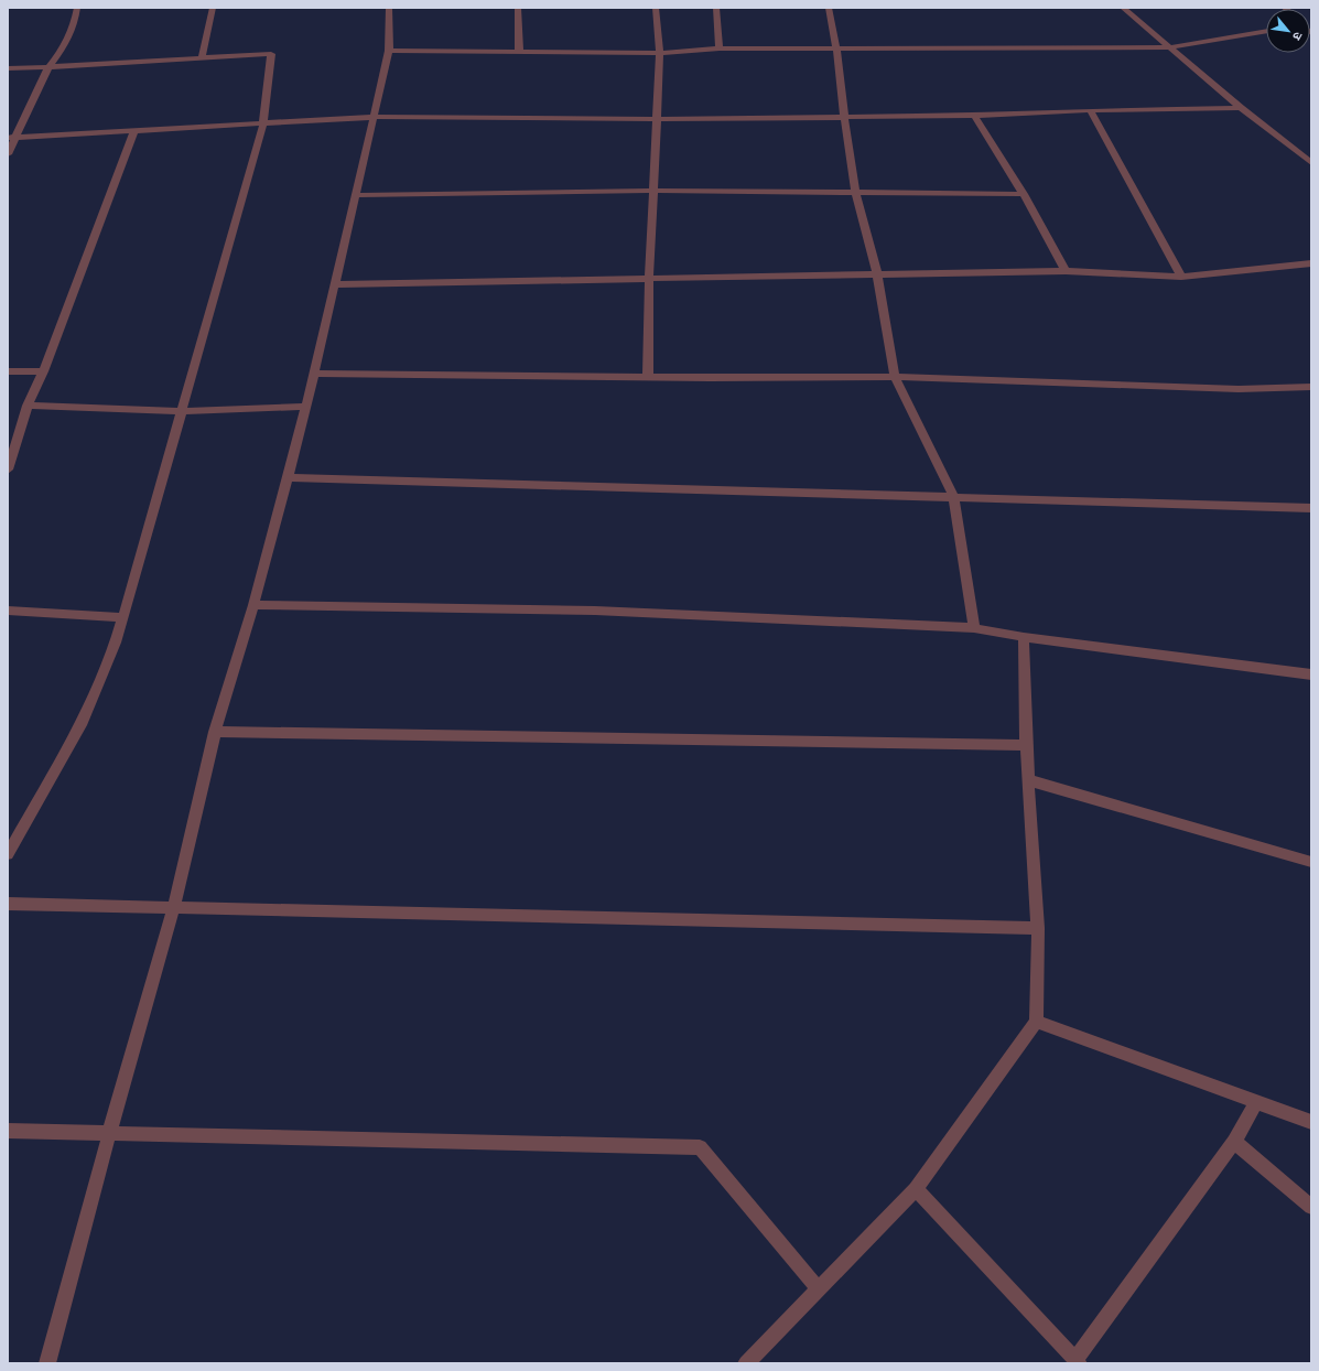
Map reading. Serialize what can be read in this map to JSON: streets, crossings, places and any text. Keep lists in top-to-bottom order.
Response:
{
  "north": "bottom right"
}
